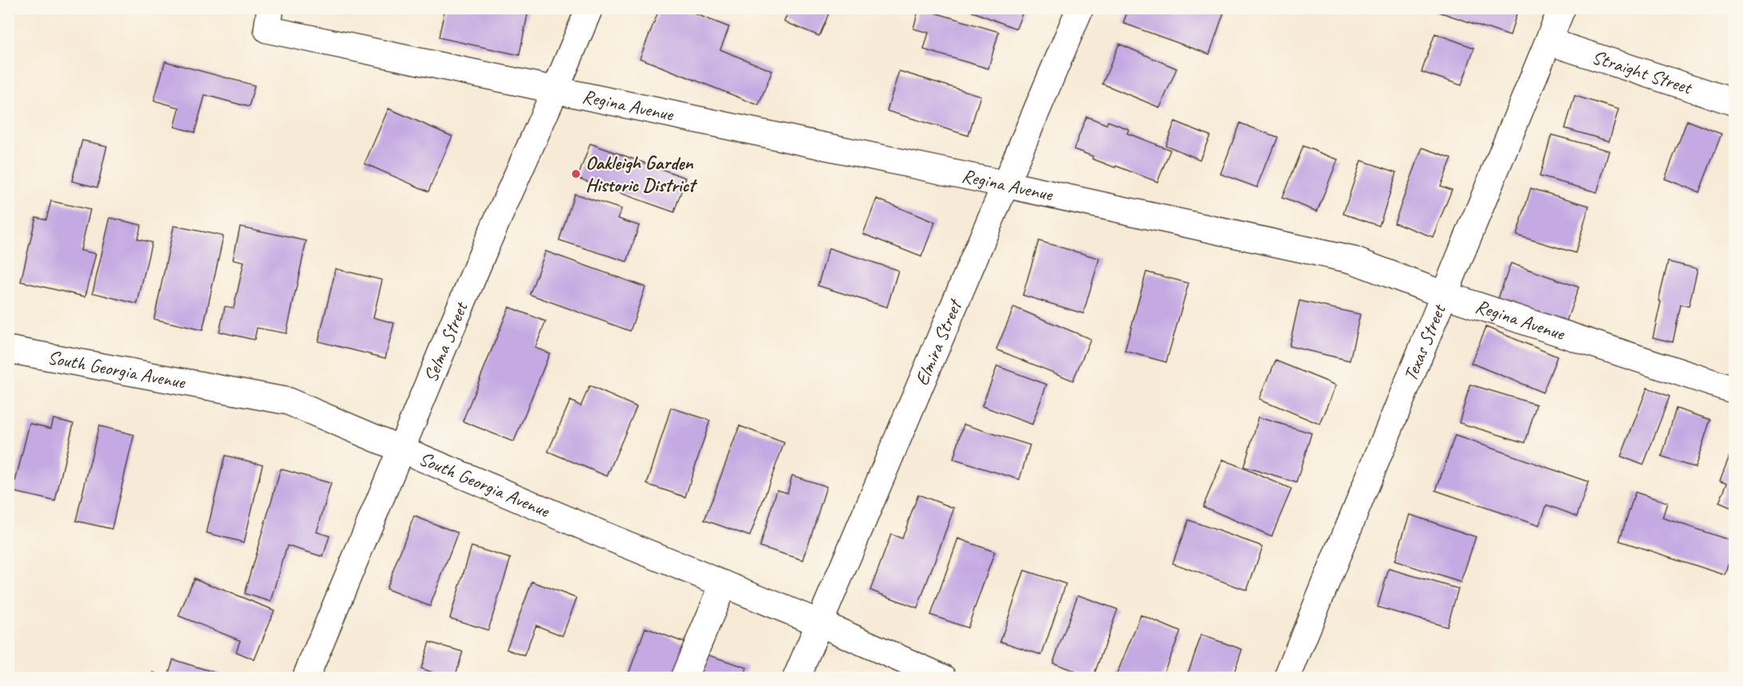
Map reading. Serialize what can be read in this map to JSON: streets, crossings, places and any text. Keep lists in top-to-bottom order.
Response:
{
  "streets": {
    "street": [
      "Straight Street",
      "Regina Avenue",
      "Selma Street",
      "Elmira Street",
      "Texas Street",
      "South Georgia Avenue"
    ]
  },
  "crossings": [
    ["Straight Street", "Texas Street"],
    ["Regina Avenue", "Selma Street"],
    ["Regina Avenue", "Elmira Street"],
    ["Regina Avenue", "Texas Street"],
    ["Selma Street", "South Georgia Avenue"],
    ["Elmira Street", "South Georgia Avenue"]
  ],
  "places": ["Oakleigh Garden Historic District"]
}
